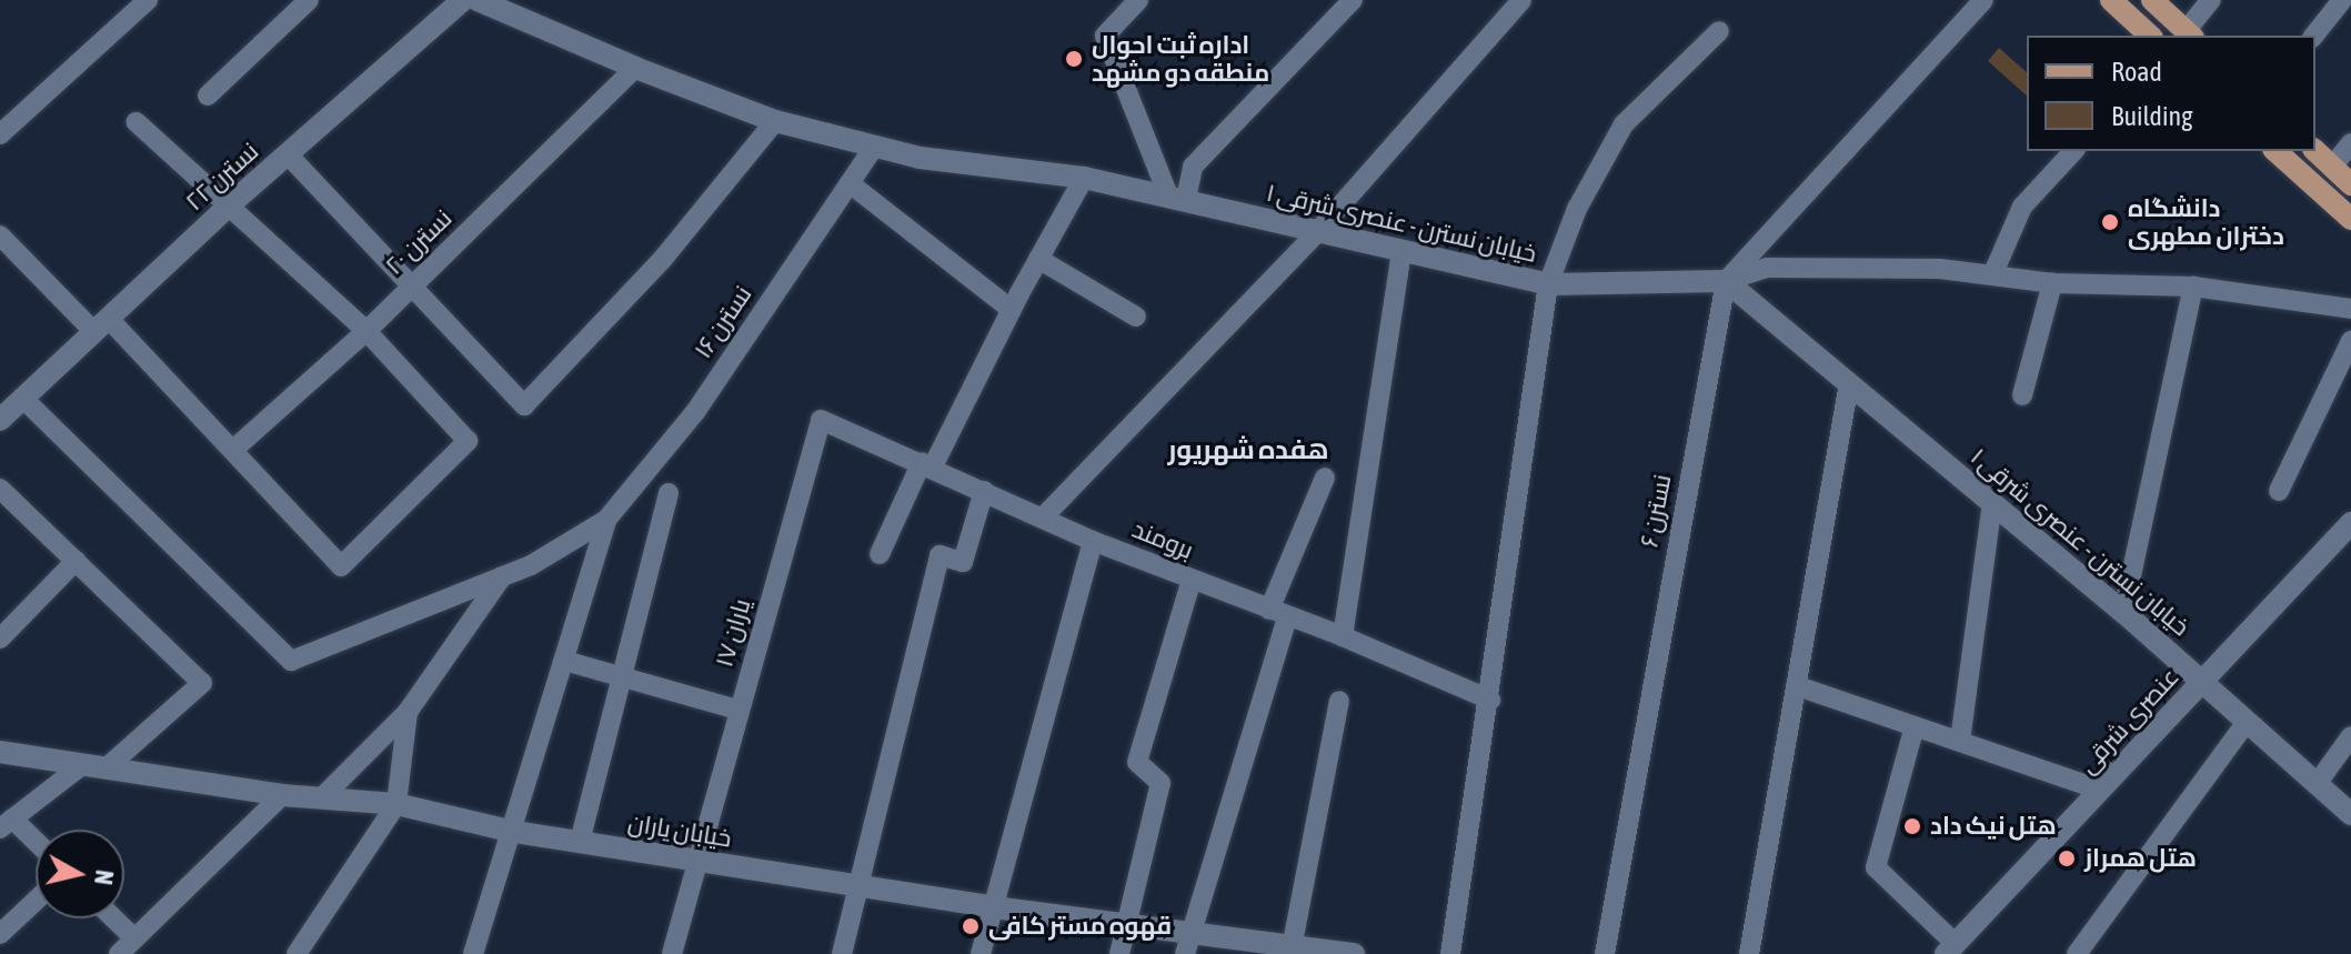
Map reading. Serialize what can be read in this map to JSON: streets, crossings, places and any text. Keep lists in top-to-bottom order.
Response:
{
  "streets": {
    "street": [
      "نسترن ۲۲",
      "خیابان نسترن - عنصری شرقی ۱",
      "نسترن ۲۰",
      "نسترن ۱۶",
      "نسترن ۶",
      "برومند",
      "یاران ۱۷",
      "عنصری شرقی",
      "خیابان یاران"
    ]
  },
  "crossings": [
    ["خیابان نسترن - عنصری شرقی ۱", "نسترن ۲۰"],
    ["خیابان نسترن - عنصری شرقی ۱", "نسترن ۱۶"],
    ["خیابان نسترن - عنصری شرقی ۱", "نسترن ۶"],
    ["خیابان نسترن - عنصری شرقی ۱", "عنصری شرقی"],
    ["برومند", "یاران ۱۷"],
    ["یاران ۱۷", "خیابان یاران"]
  ],
  "districts": ["هفده شهریور"],
  "places": [
    "اداره ثبت احوال منطقه دو مشهد",
    "دانشگاه دختران مطهری",
    "هتل نیک داد",
    "هتل همراز",
    "قهوه مستر کافی"
  ],
  "legend": ["Road", "Building"],
  "north": "right"
}
